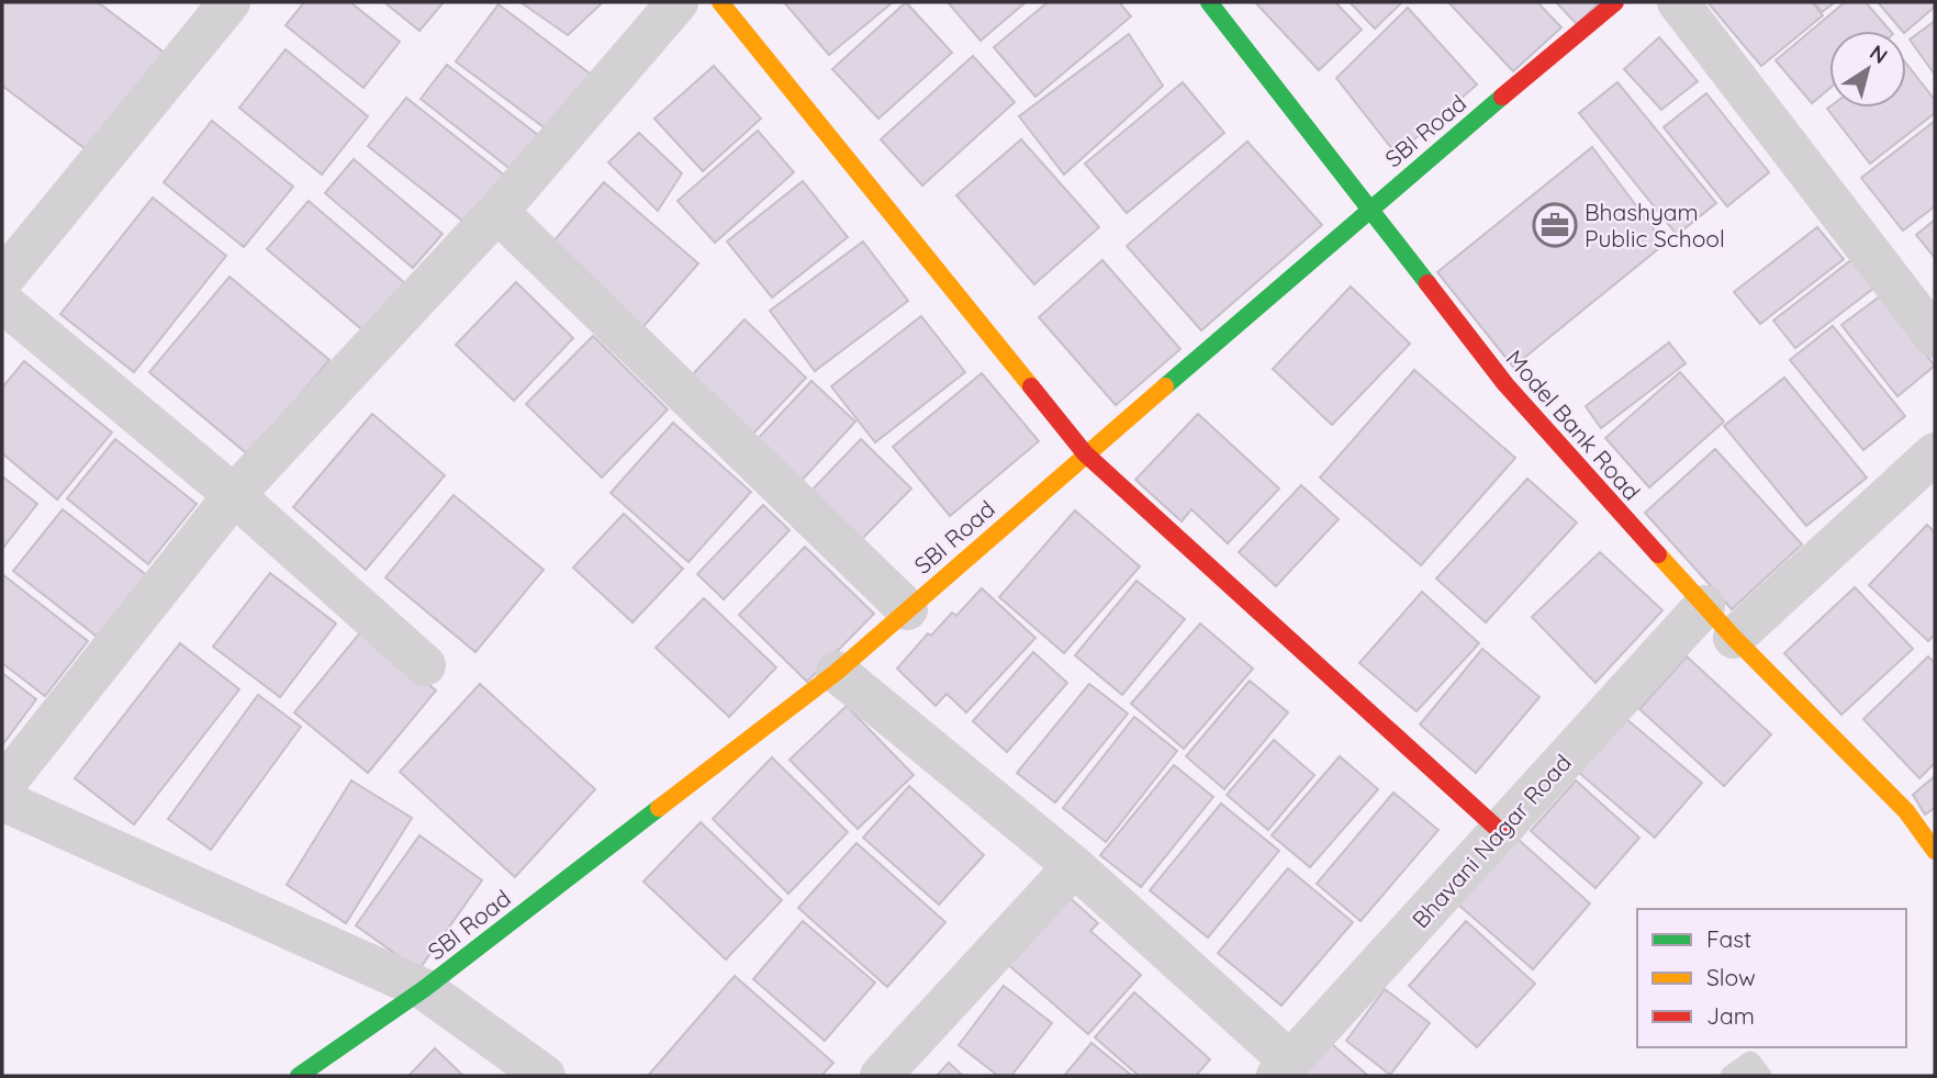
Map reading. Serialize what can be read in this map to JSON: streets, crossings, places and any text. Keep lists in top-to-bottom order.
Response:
{
  "streets": {
    "street": ["SBI Road", "Model Bank Road", "Bhavani Nagar Road"]
  },
  "crossings": [
    ["SBI Road", "Model Bank Road"],
    ["Model Bank Road", "Bhavani Nagar Road"]
  ],
  "places": {
    "office": ["Bhashyam Public School"]
  },
  "legend": ["Fast", "Slow", "Jam"],
  "north": "top right"
}
